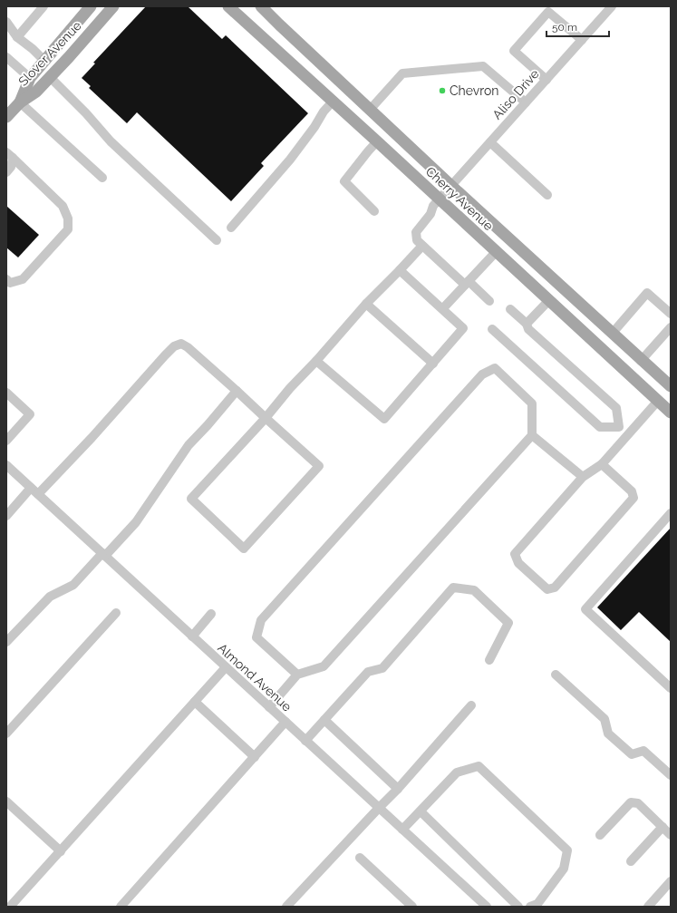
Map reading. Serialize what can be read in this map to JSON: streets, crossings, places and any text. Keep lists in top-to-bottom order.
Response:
{
  "streets": {
    "main road": ["Slover Avenue", "Cherry Avenue"],
    "street": ["Aliso Drive", "Almond Avenue"]
  },
  "crossings": [
    ["Aliso Drive", "Cherry Avenue"]
  ],
  "places": ["Chevron"],
  "scale_bar": "50 m"
}
